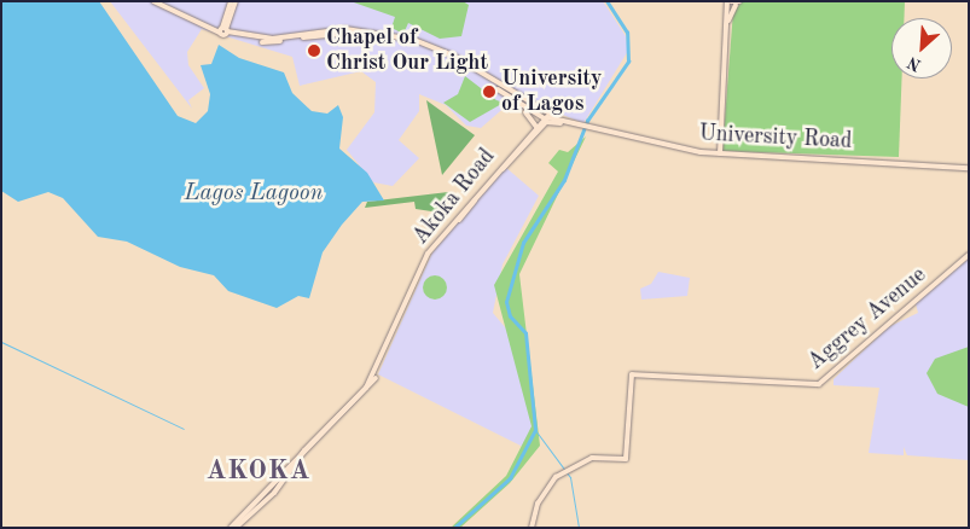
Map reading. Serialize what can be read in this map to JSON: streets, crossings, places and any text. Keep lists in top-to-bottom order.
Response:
{
  "streets": {
    "main road": ["University Road", "Akoka Road", "Aggrey Avenue"]
  },
  "districts": ["AKOKA"],
  "water": ["Lagos Lagoon"],
  "places": ["Chapel of Christ Our Light", "University of Lagos"],
  "north": "bottom left"
}
